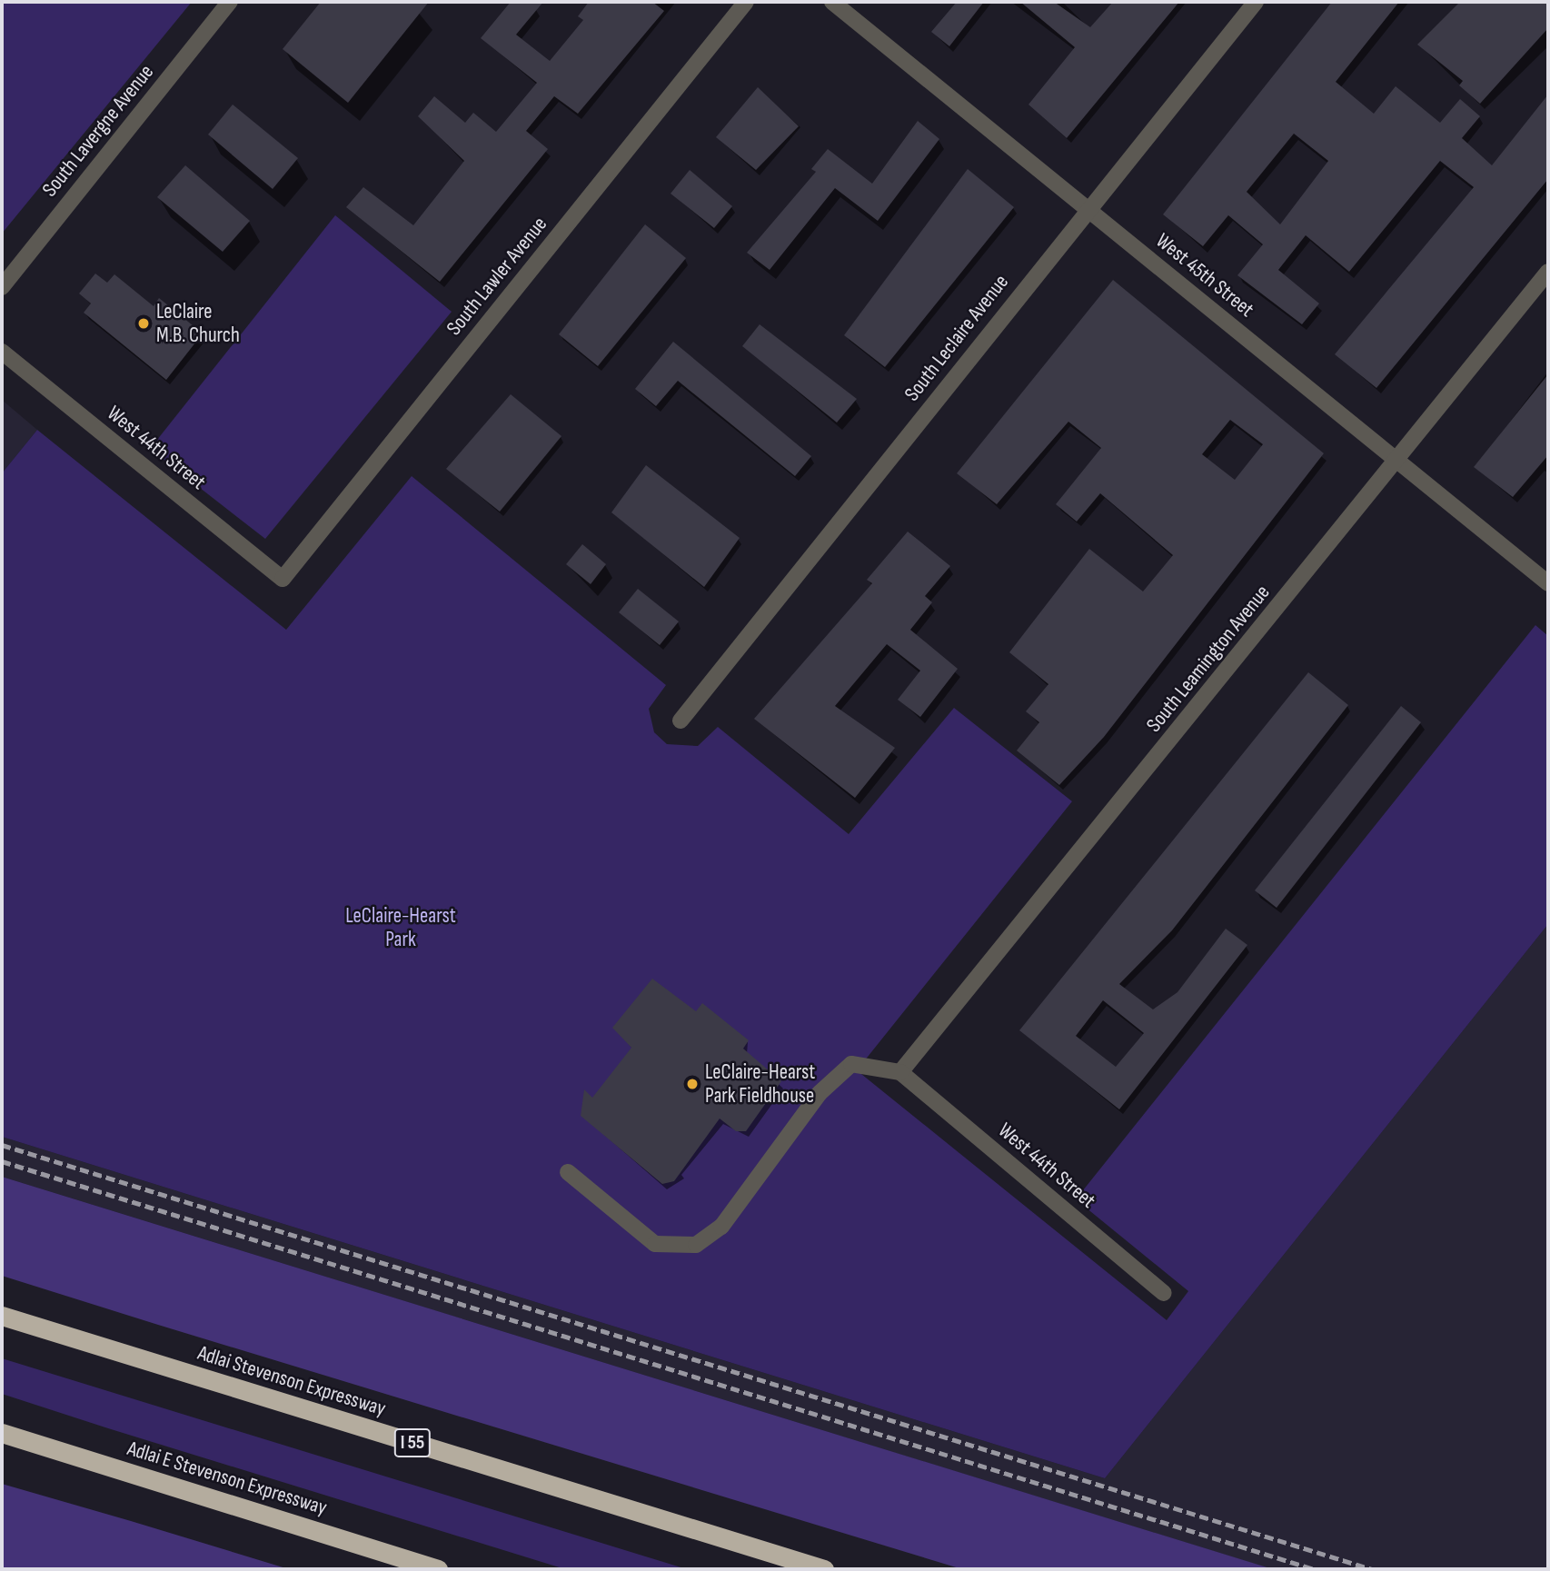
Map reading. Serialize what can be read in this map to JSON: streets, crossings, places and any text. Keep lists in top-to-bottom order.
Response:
{
  "streets": {
    "highway": ["Adlai Stevenson Expressway", "I 55", "Adlai E Stevenson Expressway"],
    "street": [
      "South Lavergne Avenue",
      "West 45th Street",
      "South Lawler Avenue",
      "South Leclaire Avenue",
      "West 44th Street",
      "South Leamington Avenue"
    ]
  },
  "crossings": [
    ["West 45th Street", "South Leclaire Avenue"],
    ["West 45th Street", "South Leamington Avenue"],
    ["South Lawler Avenue", "West 44th Street"],
    ["West 44th Street", "South Leamington Avenue"]
  ],
  "parks": ["LeClaire-Hearst Park"],
  "places": ["LeClaire M.B. Church", "LeClaire-Hearst Park Fieldhouse"]
}
